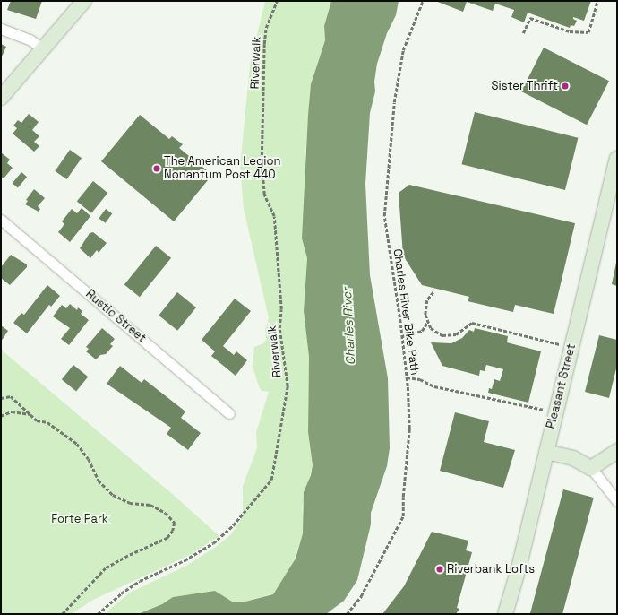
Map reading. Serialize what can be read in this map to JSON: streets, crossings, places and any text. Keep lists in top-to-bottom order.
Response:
{
  "streets": {
    "street": ["Rustic Street", "Pleasant Street"],
    "path": ["Riverwalk", "Charles River Bike Path"]
  },
  "water": ["Charles River"],
  "parks": ["Forte Park"],
  "places": ["Sister Thrift", "The American Legion Nonantum Post 440", "Riverbank Lofts"]
}
